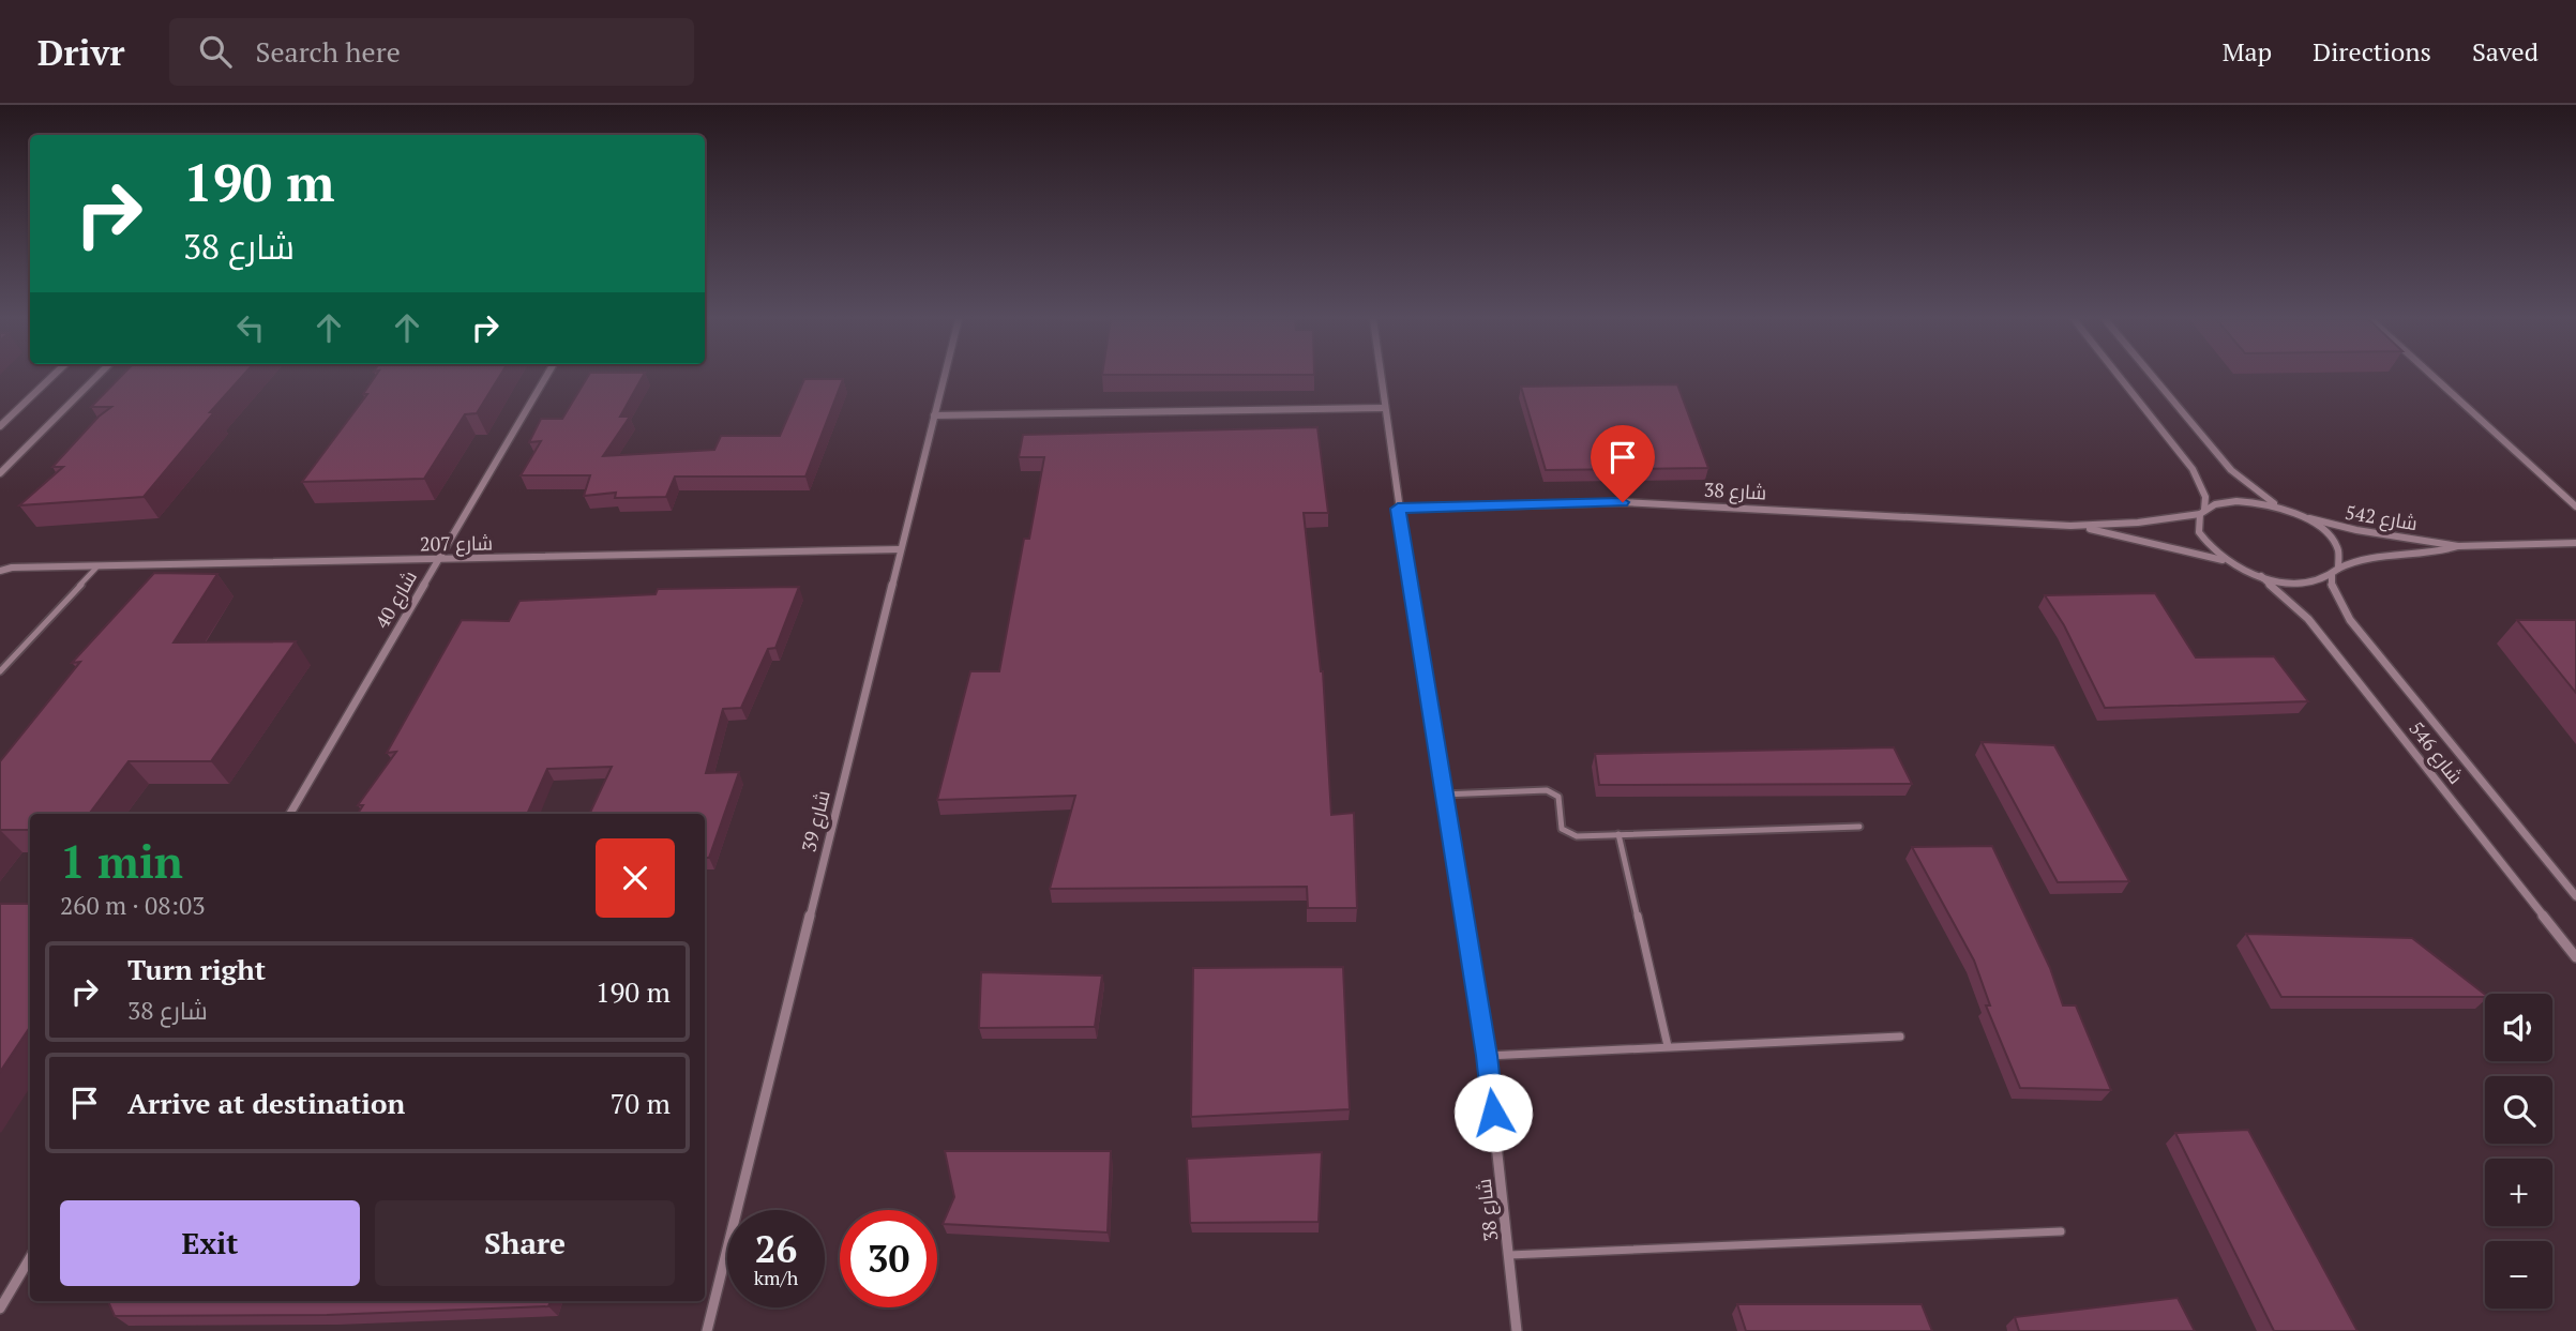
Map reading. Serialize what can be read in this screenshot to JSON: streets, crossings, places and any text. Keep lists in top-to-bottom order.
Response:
{
  "streets": {
    "street": [
      "شارع 38",
      "شارع 542",
      "شارع 207",
      "شارع 40",
      "شارع 546",
      "شارع 39"
    ]
  },
  "crossings": [
    ["شارع 542", "شارع 546"],
    ["شارع 207", "شارع 40"],
    ["شارع 207", "شارع 39"]
  ],
  "page": {
    "header": "Drivr",
    "search": "Search here",
    "nav": ["Map", "Directions", "Saved"],
    "turn": ["190 m", "شارع 38"],
    "heading": ["1 min", "260 m · 08:03"],
    "list": [
      {
        "name": "Turn right",
        "note": "شارع 38",
        "value": "190 m"
      },
      {
        "name": "Arrive at destination",
        "value": "70 m"
      }
    ],
    "map_buttons": ["+", "−"],
    "buttons": ["Exit", "Share"],
    "speed": "26 km/h",
    "limit": "30"
  }
}
